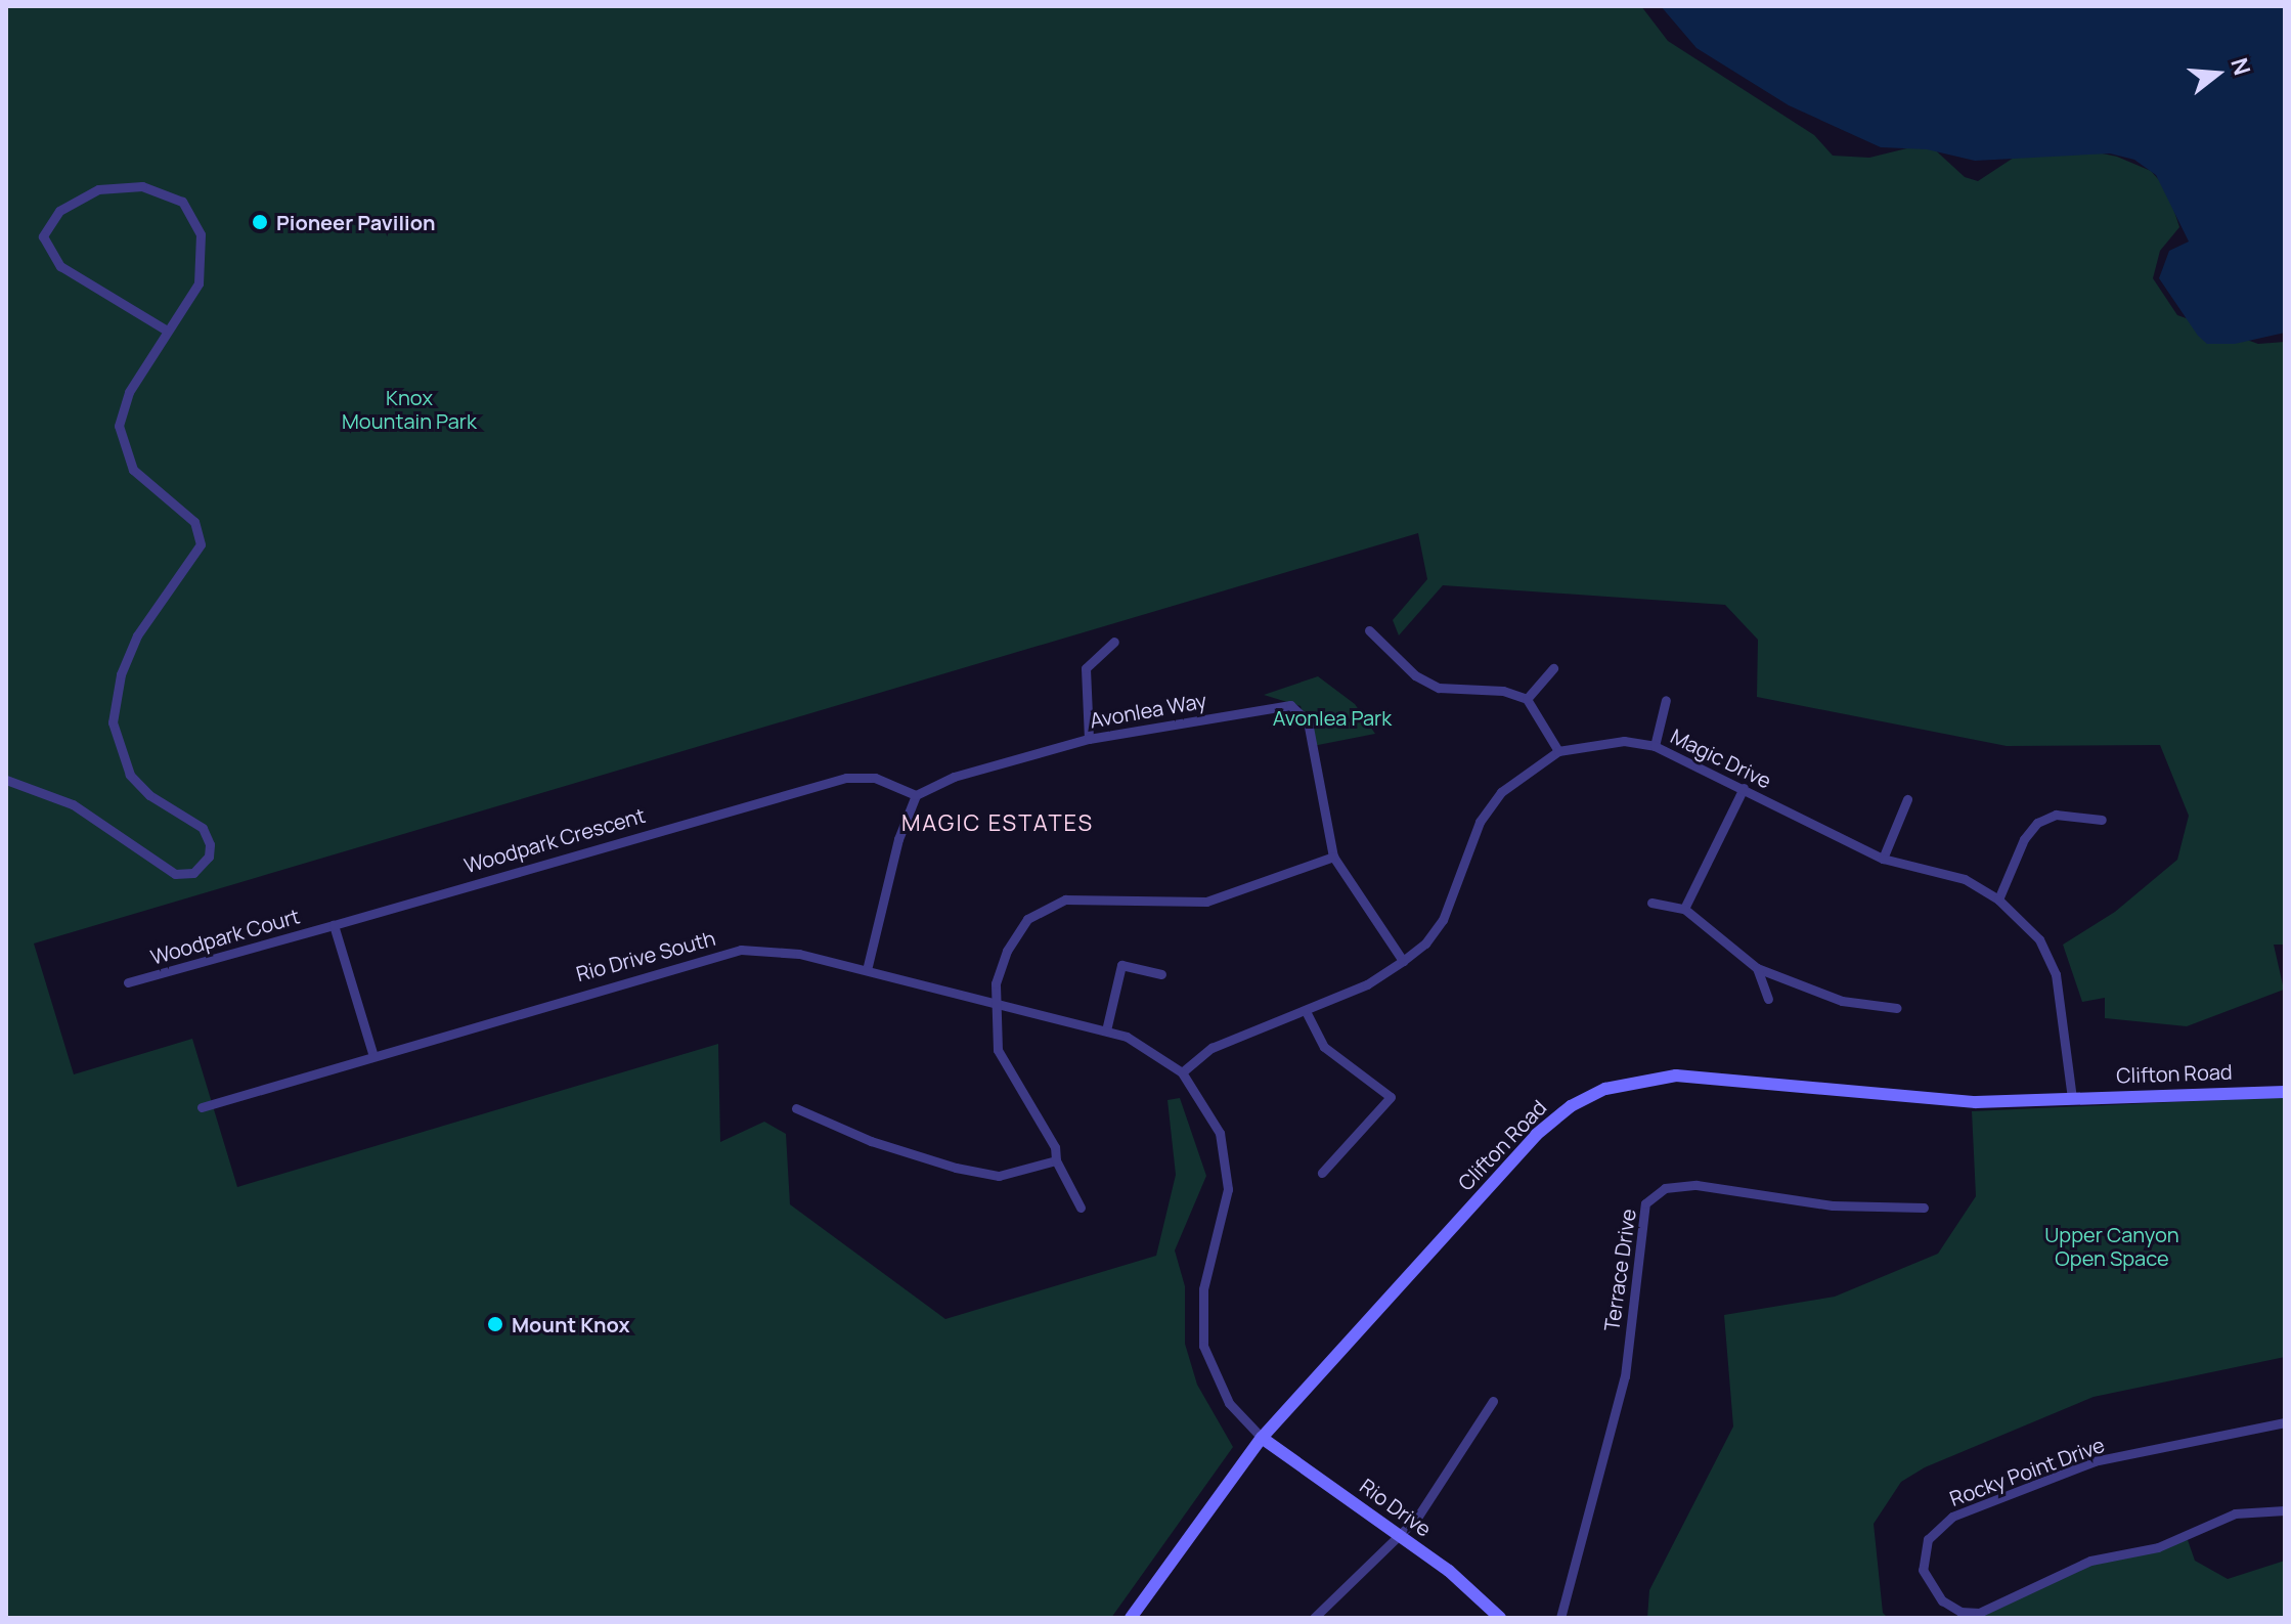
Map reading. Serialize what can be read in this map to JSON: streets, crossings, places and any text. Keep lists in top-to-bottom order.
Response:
{
  "streets": {
    "street": [
      "Avonlea Way",
      "Magic Drive",
      "Woodpark Crescent",
      "Woodpark Court",
      "Rio Drive South",
      "Clifton Road",
      "Terrace Drive",
      "Rocky Point Drive",
      "Rio Drive"
    ]
  },
  "crossings": [
    ["Avonlea Way", "Magic Drive"],
    ["Avonlea Way", "Woodpark Crescent"],
    ["Magic Drive", "Rio Drive South"],
    ["Magic Drive", "Clifton Road"],
    ["Woodpark Crescent", "Woodpark Court"],
    ["Rio Drive South", "Clifton Road"],
    ["Rio Drive South", "Rio Drive"],
    ["Clifton Road", "Rio Drive"]
  ],
  "districts": ["MAGIC ESTATES"],
  "parks": ["Knox Mountain Park", "Avonlea Park", "Upper Canyon Open Space"],
  "places": ["Pioneer Pavilion", "Mount Knox"],
  "north": "right"
}
